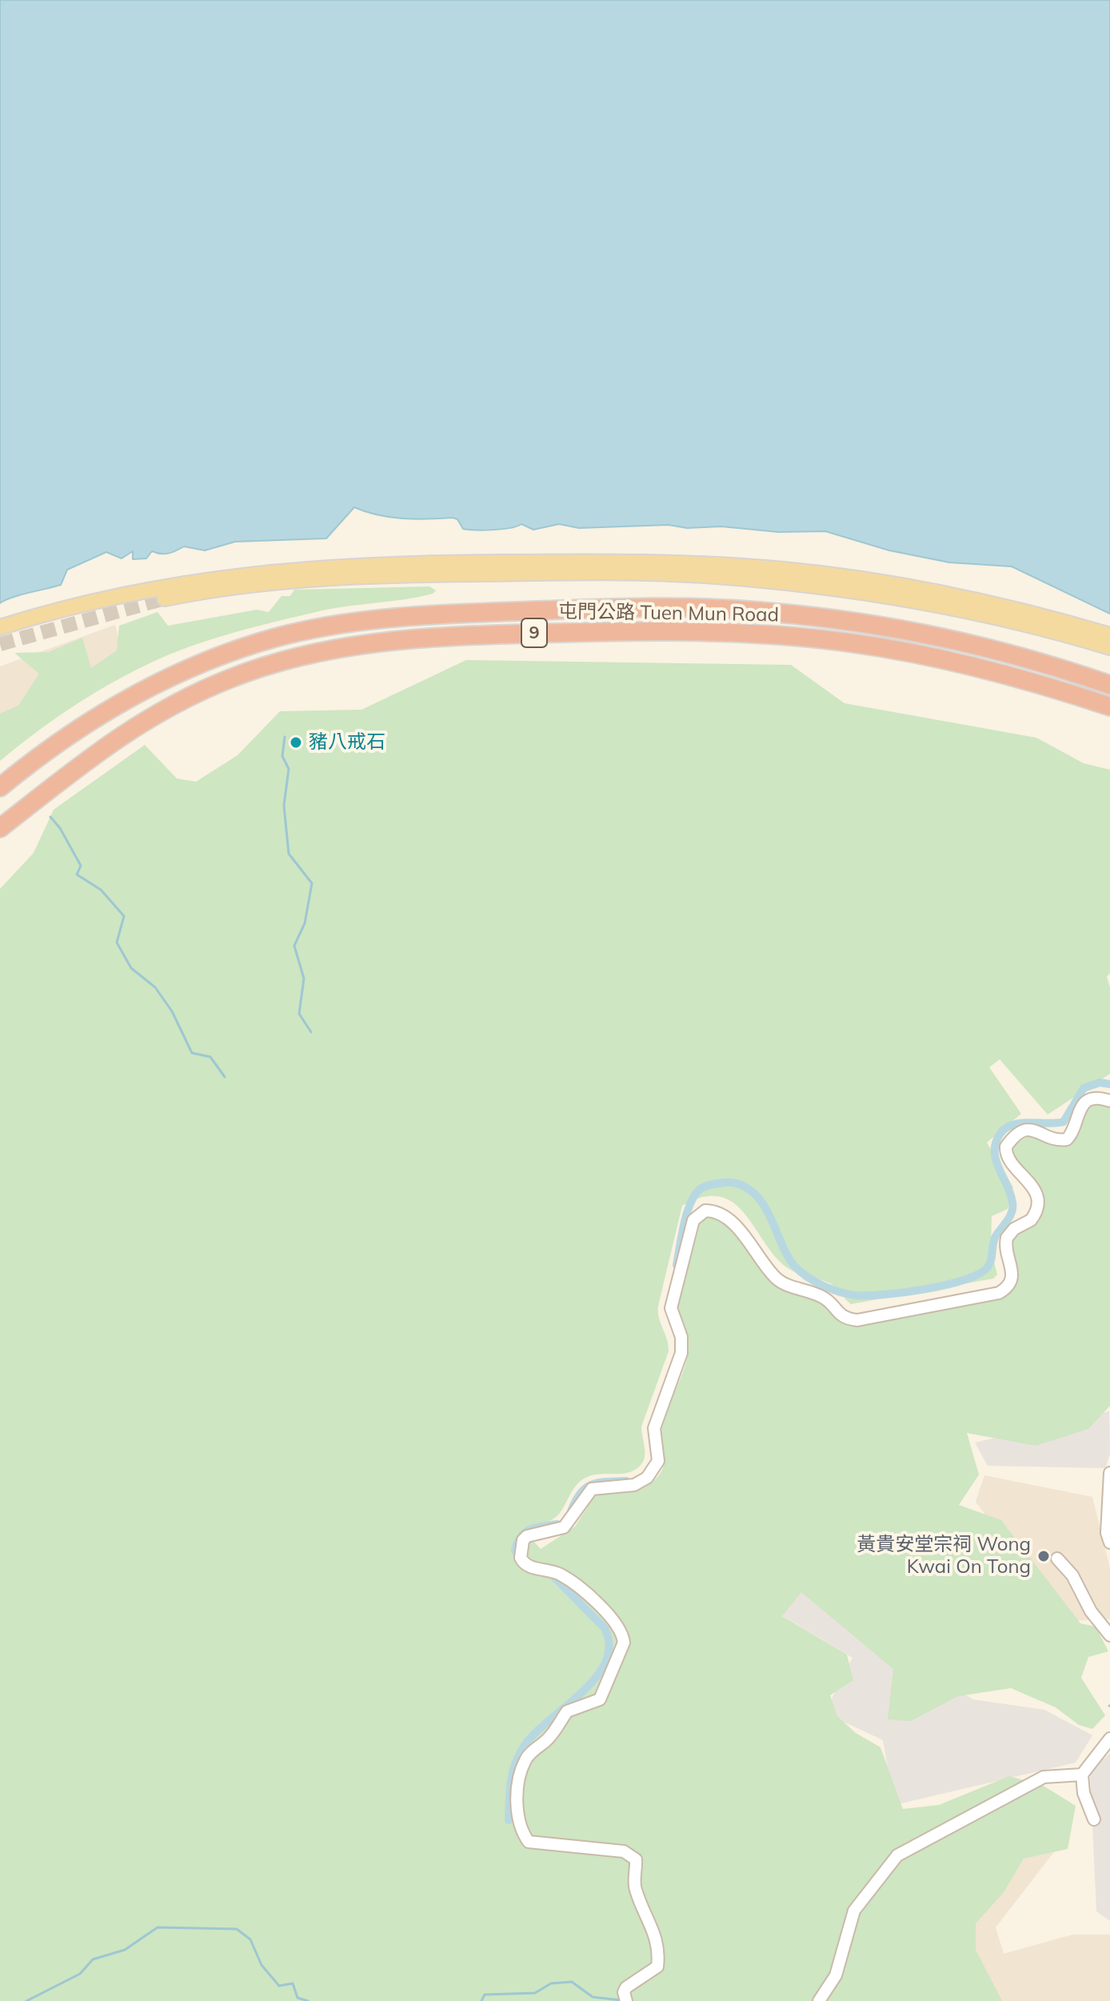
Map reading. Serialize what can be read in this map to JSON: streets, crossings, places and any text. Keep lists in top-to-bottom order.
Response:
{
  "streets": {
    "highway": ["屯門公路 Tuen Mun Road", "9"]
  },
  "places": ["豬八戒石", "黃貴安堂宗祠 Wong Kwai On Tong"]
}
